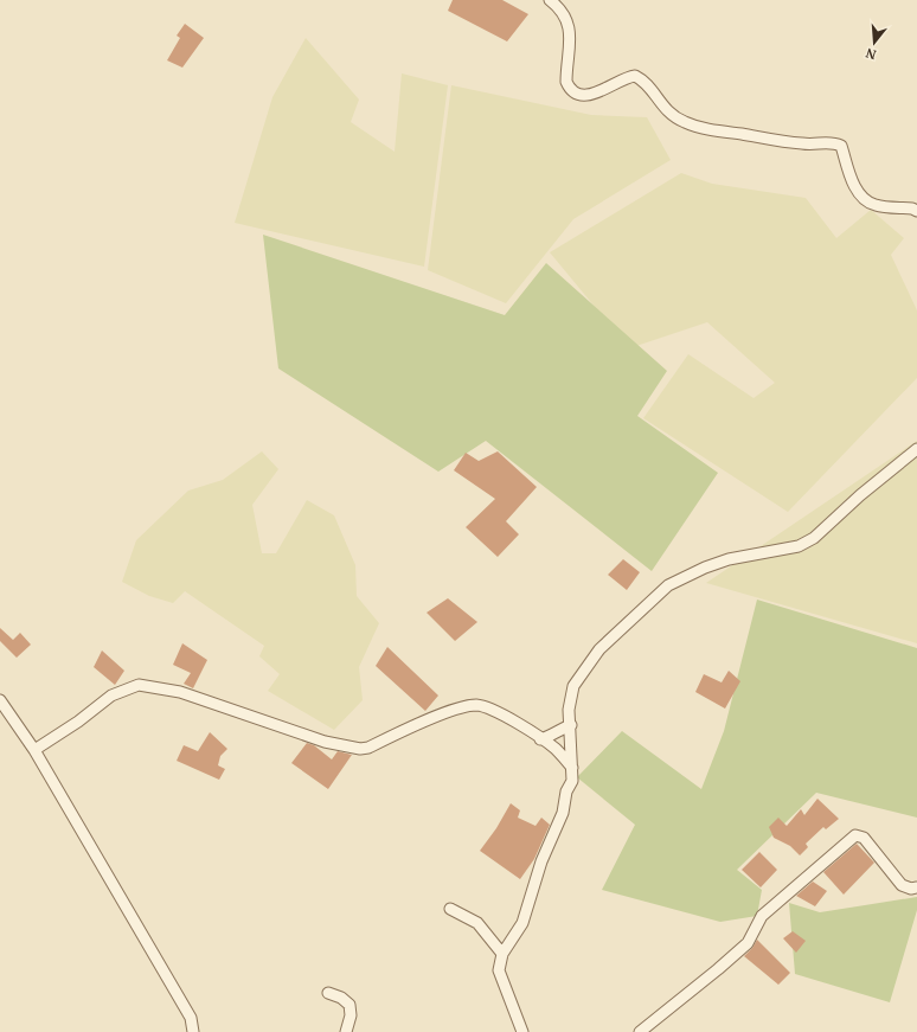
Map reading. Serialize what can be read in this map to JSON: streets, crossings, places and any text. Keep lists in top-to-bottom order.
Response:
{
  "north": "bottom"
}
